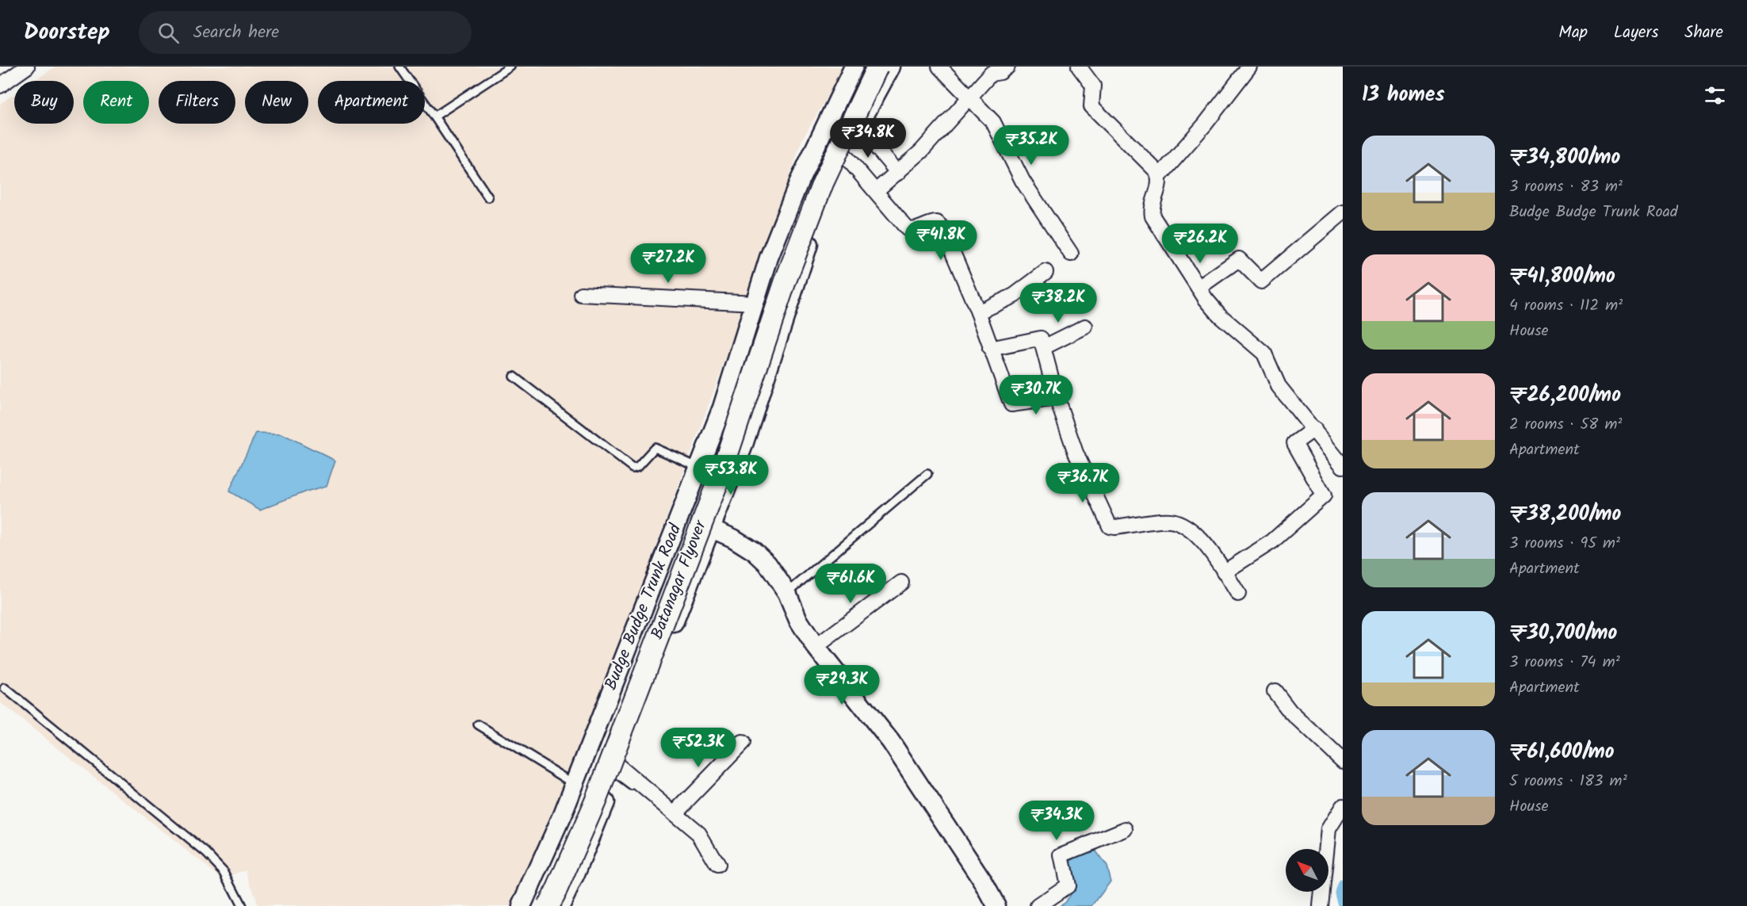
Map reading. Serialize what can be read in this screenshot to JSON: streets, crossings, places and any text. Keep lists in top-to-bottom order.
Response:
{
  "streets": {
    "main road": ["Batanagar Flyover"],
    "street": ["Budge Budge Trunk Road"]
  },
  "north": "top left",
  "page": {
    "header": "Doorstep",
    "search": "Search here",
    "nav": ["Map", "Layers", "Share"],
    "heading": "13 homes",
    "chip": [
      "Buy",
      "Rent",
      "Filters",
      "New",
      "Apartment"
    ],
    "price": [
      "₹34.8K",
      "₹35.2K",
      "₹41.8K",
      "₹26.2K",
      "₹27.2K",
      "₹38.2K",
      "₹30.7K",
      "₹53.8K",
      "₹36.7K",
      "₹61.6K",
      "₹29.3K",
      "₹52.3K",
      "₹34.3K"
    ],
    "list": [
      {
        "name": "₹34,800/mo",
        "note": "3 rooms · 83 m² · Budge Budge Trunk Road"
      },
      {
        "name": "₹41,800/mo",
        "note": "4 rooms · 112 m² · House"
      },
      {
        "name": "₹26,200/mo",
        "note": "2 rooms · 58 m² · Apartment"
      },
      {
        "name": "₹38,200/mo",
        "note": "3 rooms · 95 m² · Apartment"
      },
      {
        "name": "₹30,700/mo",
        "note": "3 rooms · 74 m² · Apartment"
      },
      {
        "name": "₹61,600/mo",
        "note": "5 rooms · 183 m² · House"
      }
    ]
  }
}
